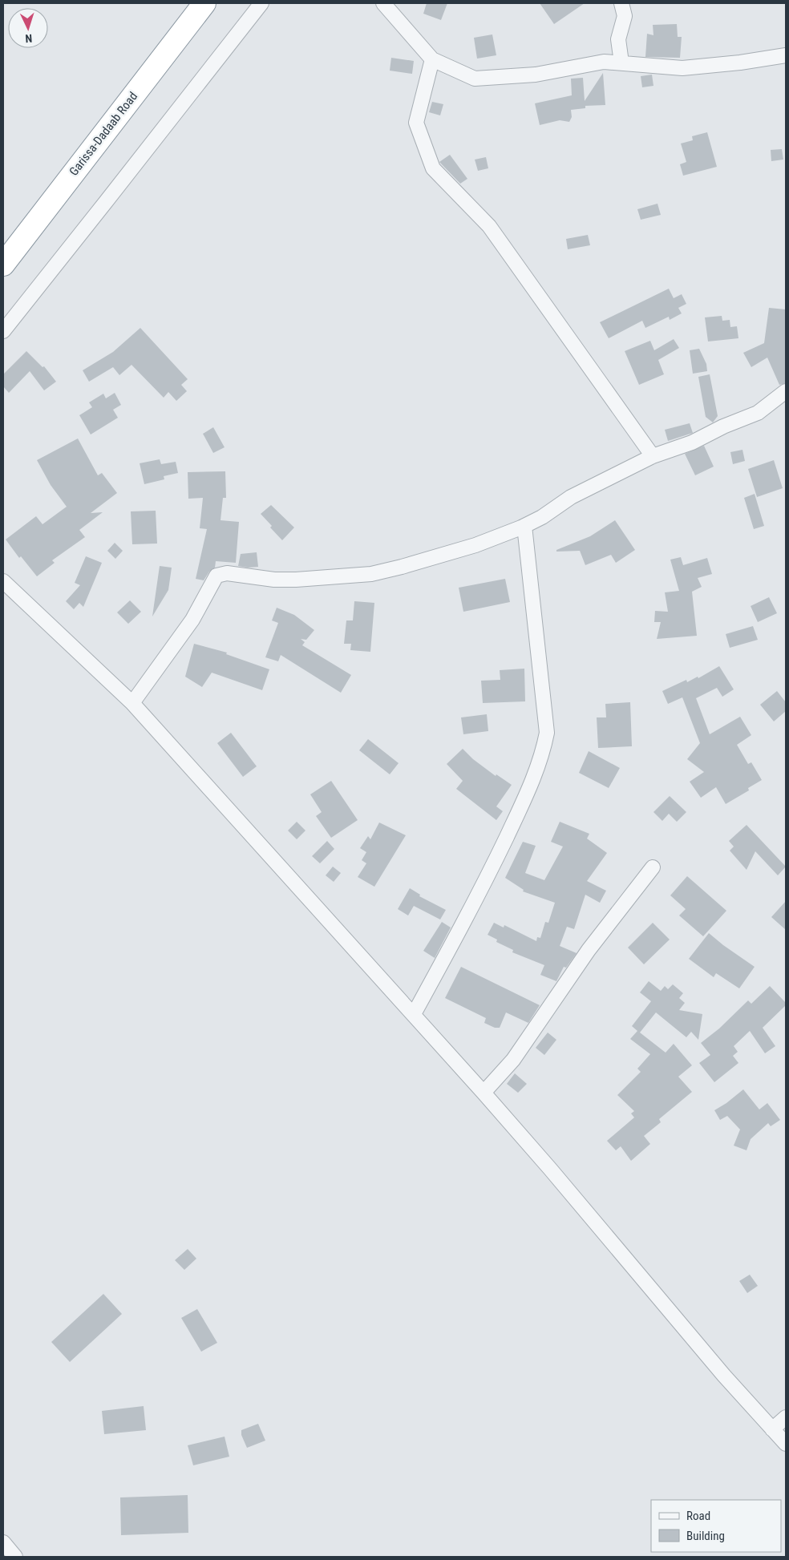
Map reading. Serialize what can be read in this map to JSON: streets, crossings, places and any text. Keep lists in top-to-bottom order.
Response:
{
  "streets": {
    "highway": ["Garissa-Dadaab Road"]
  },
  "legend": ["Road", "Building"],
  "north": "bottom"
}
